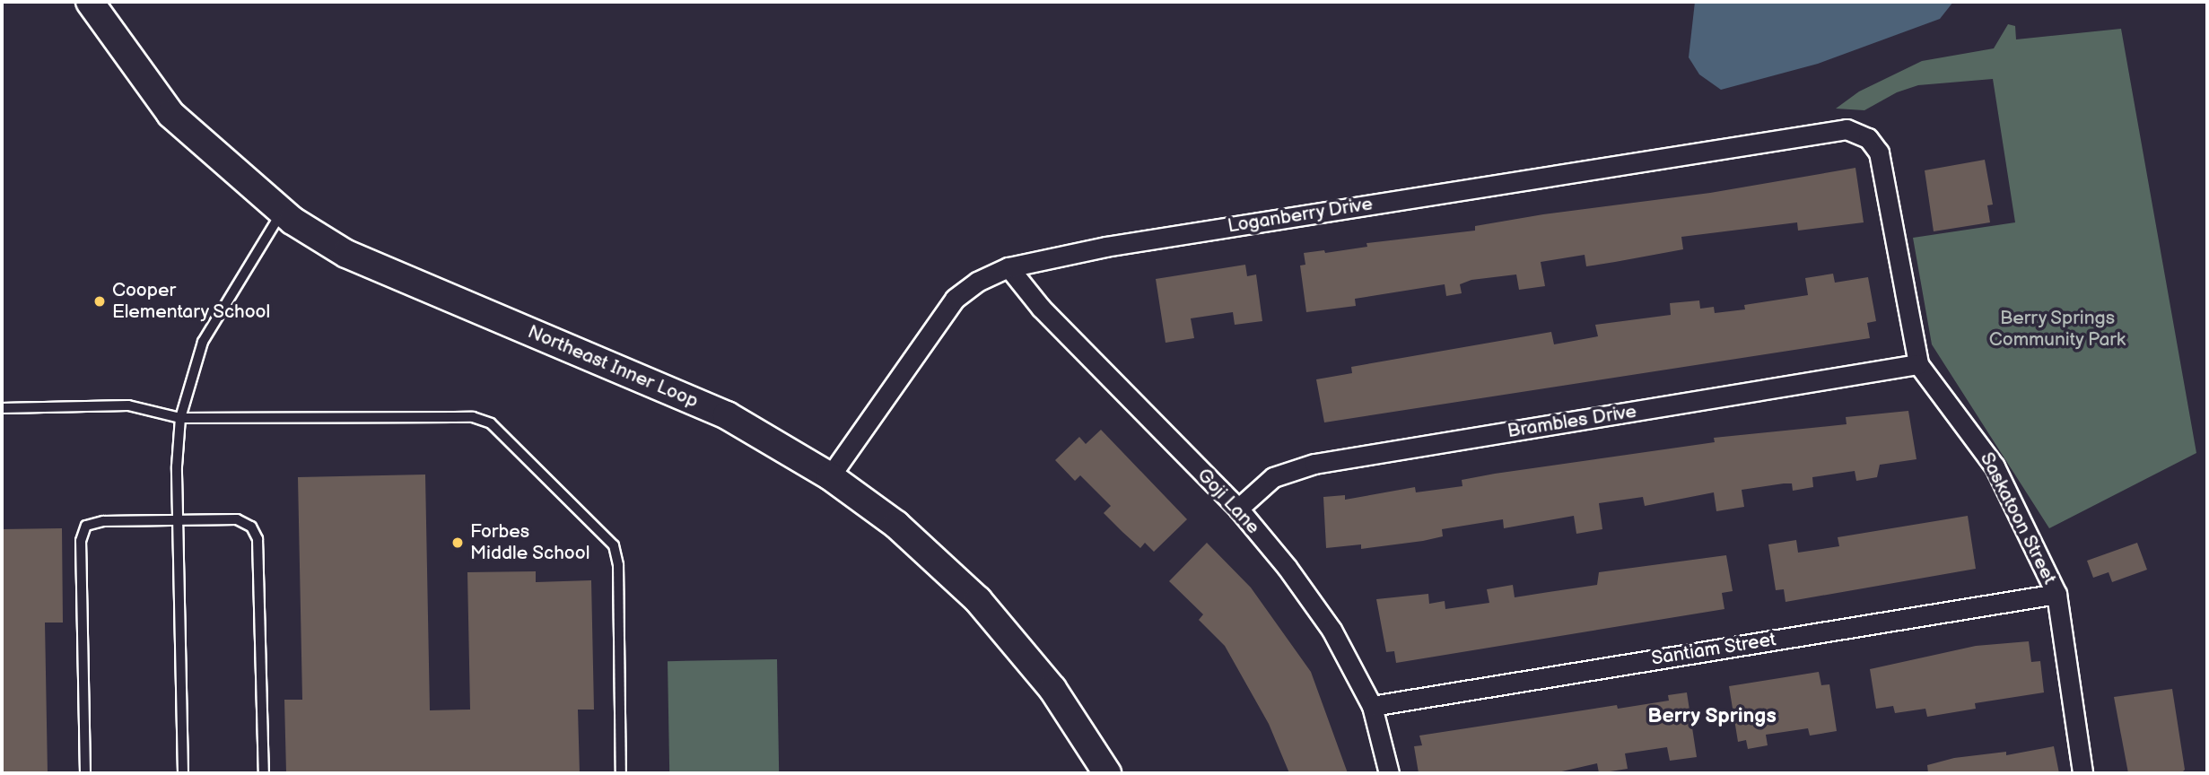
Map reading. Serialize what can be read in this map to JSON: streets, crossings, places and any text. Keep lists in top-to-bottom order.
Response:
{
  "streets": {
    "main road": ["Northeast Inner Loop"],
    "street": [
      "Loganberry Drive",
      "Brambles Drive",
      "Goji Lane",
      "Saskatoon Street",
      "Santiam Street"
    ]
  },
  "crossings": [
    ["Loganberry Drive", "Northeast Inner Loop"],
    ["Loganberry Drive", "Goji Lane"],
    ["Loganberry Drive", "Saskatoon Street"],
    ["Brambles Drive", "Goji Lane"],
    ["Brambles Drive", "Saskatoon Street"],
    ["Goji Lane", "Santiam Street"],
    ["Saskatoon Street", "Santiam Street"]
  ],
  "districts": ["Berry Springs"],
  "parks": ["Berry Springs Community Park"],
  "places": ["Cooper Elementary School", "Forbes Middle School"]
}
